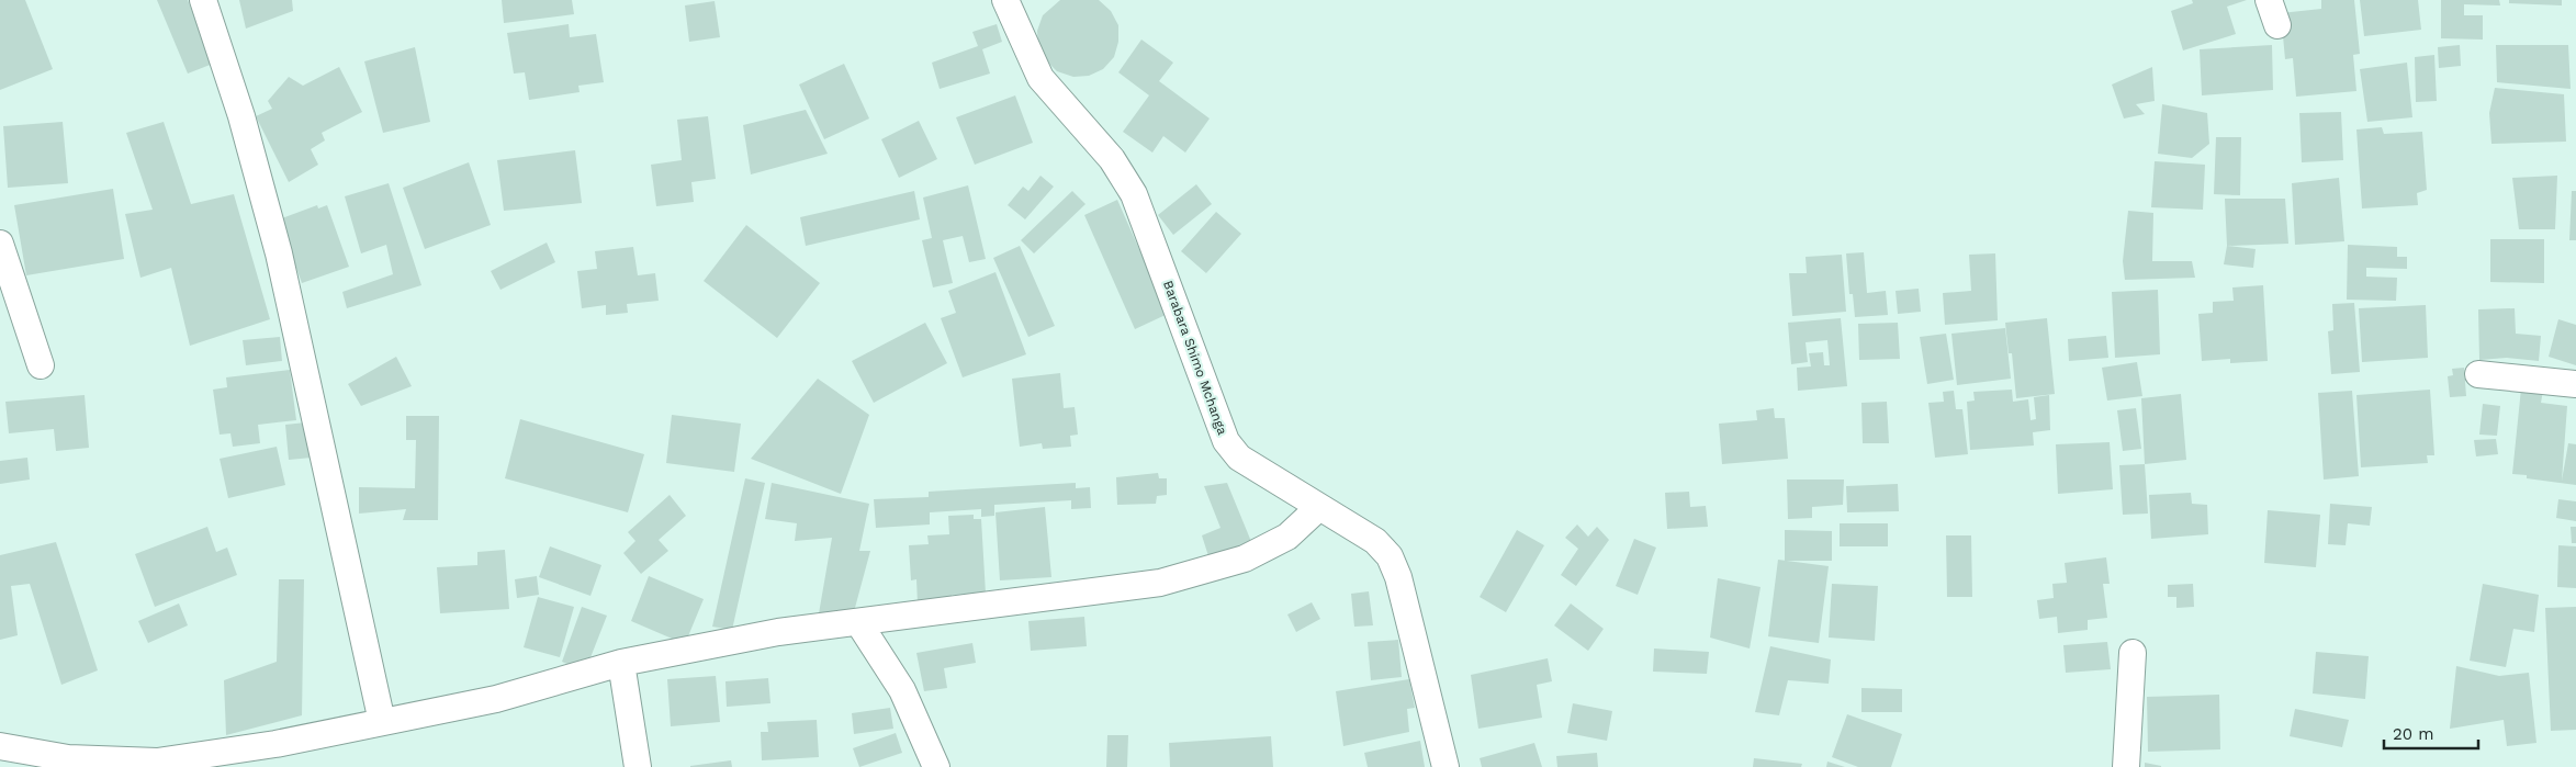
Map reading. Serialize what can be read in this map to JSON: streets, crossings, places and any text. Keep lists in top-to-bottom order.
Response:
{
  "streets": {
    "street": ["Barabara Shimo Mchanga"]
  },
  "scale_bar": "20 m"
}
